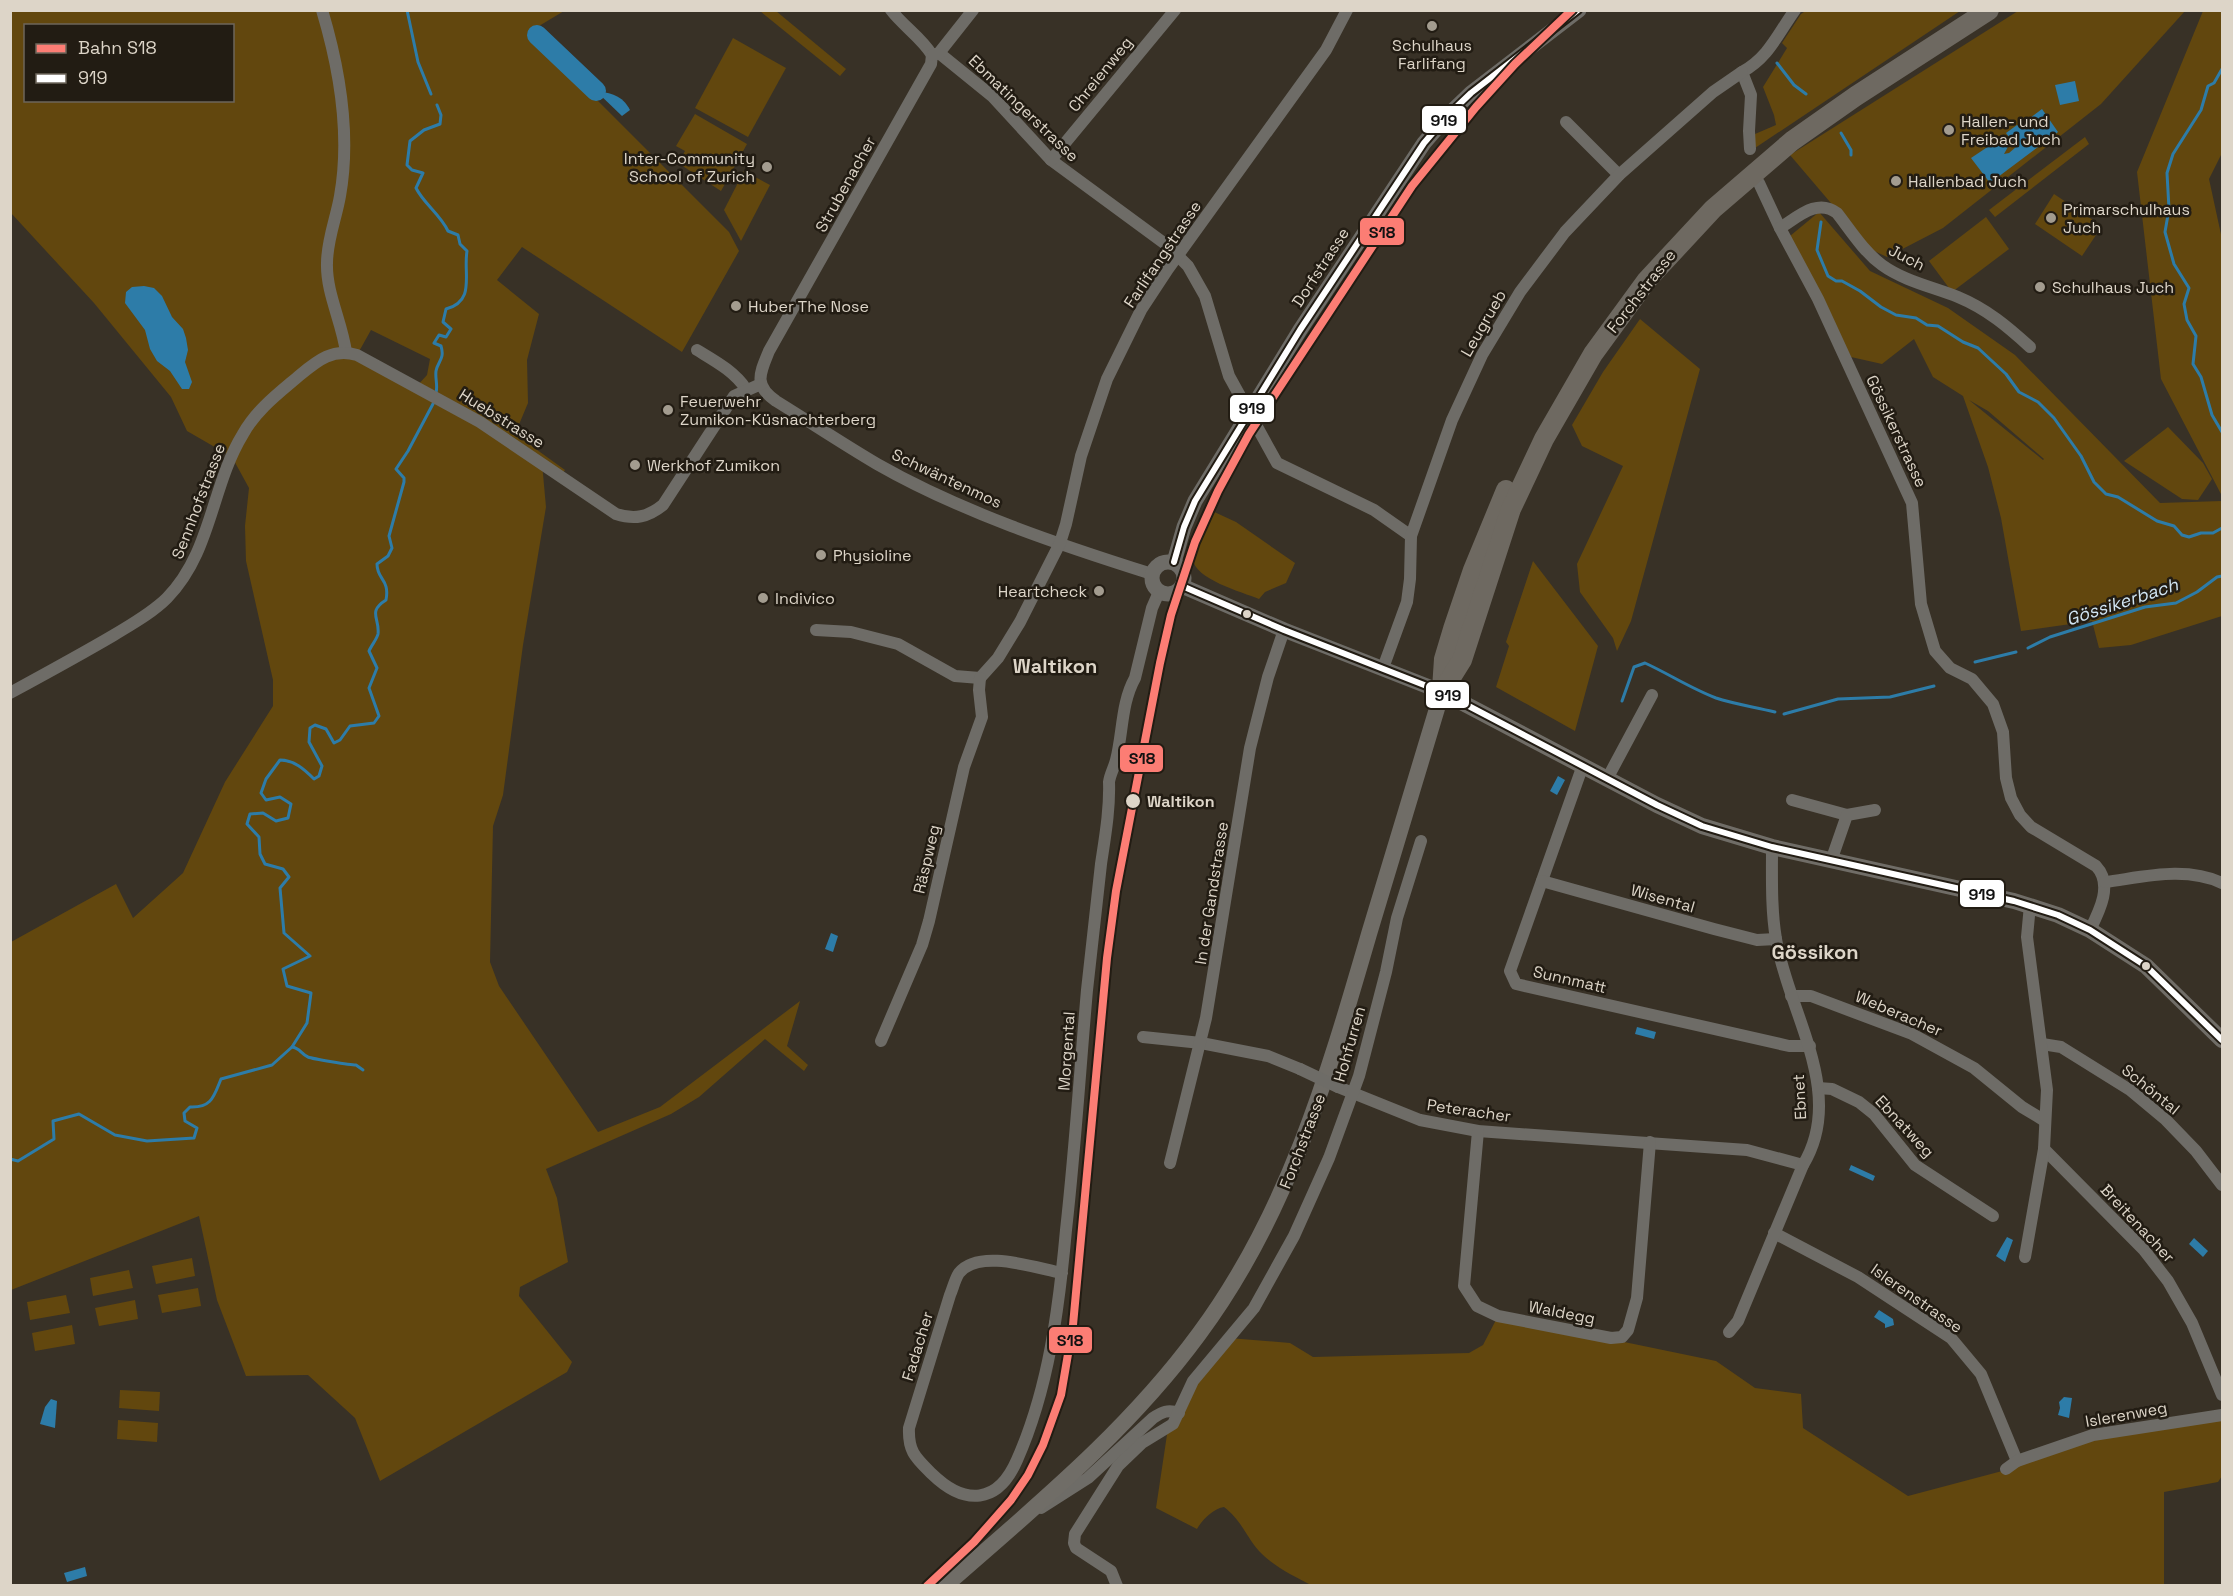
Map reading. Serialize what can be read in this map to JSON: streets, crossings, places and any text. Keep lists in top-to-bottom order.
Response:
{
  "streets": {
    "highway": ["Forchstrasse"],
    "street": [
      "Chreienweg",
      "Ebmatingerstrasse",
      "Strubenacher",
      "Farlifangstrasse",
      "Juch",
      "Dorfstrasse",
      "Leugrueb",
      "Huebstrasse",
      "Gössikerstrasse",
      "Schwäntenmos",
      "Sennhofstrasse",
      "Räspweg",
      "In der Gandstrasse",
      "Wisental",
      "Sunnmatt",
      "Weberacher",
      "Hohfurren",
      "Morgental",
      "Schöntal",
      "Ebnet",
      "Peteracher",
      "Ebnatweg",
      "Breitenacher",
      "Islerenstrasse",
      "Waldegg",
      "Fadacher",
      "Islerenweg"
    ]
  },
  "crossings": [
    ["Chreienweg", "Ebmatingerstrasse"],
    ["Ebmatingerstrasse", "Strubenacher"],
    ["Ebmatingerstrasse", "Farlifangstrasse"],
    ["Ebmatingerstrasse", "Dorfstrasse"],
    ["Strubenacher", "Schwäntenmos"],
    ["Farlifangstrasse", "Schwäntenmos"],
    ["Juch", "Gössikerstrasse"],
    ["Dorfstrasse", "Schwäntenmos"],
    ["Dorfstrasse", "Morgental"],
    ["Forchstrasse", "Hohfurren"],
    ["Huebstrasse", "Sennhofstrasse"],
    ["Schwäntenmos", "Morgental"],
    ["In der Gandstrasse", "Peteracher"],
    ["Wisental", "Sunnmatt"],
    ["Wisental", "Ebnet"],
    ["Sunnmatt", "Ebnet"],
    ["Weberacher", "Ebnet"],
    ["Hohfurren", "Peteracher"],
    ["Morgental", "Fadacher"],
    ["Ebnet", "Peteracher"],
    ["Ebnet", "Ebnatweg"],
    ["Ebnet", "Islerenstrasse"],
    ["Peteracher", "Waldegg"],
    ["Islerenstrasse", "Islerenweg"]
  ],
  "districts": ["Waltikon", "Gössikon"],
  "water": ["Gössikerbach"],
  "places": [
    "Schulhaus Farlifang",
    "Hallen- und Freibad Juch",
    "Inter-Community School of Zurich",
    "Hallenbad Juch",
    "Primarschulhaus Juch",
    "Schulhaus Juch",
    "Huber The Nose",
    "Feuerwehr Zumikon-Küsnachterberg",
    "Werkhof Zumikon",
    "Physioline",
    "Heartcheck",
    "Indivico",
    "Waltikon"
  ],
  "lines": ["rail line S18", "transit line 919"],
  "legend": ["Bahn S18", "919"]
}
